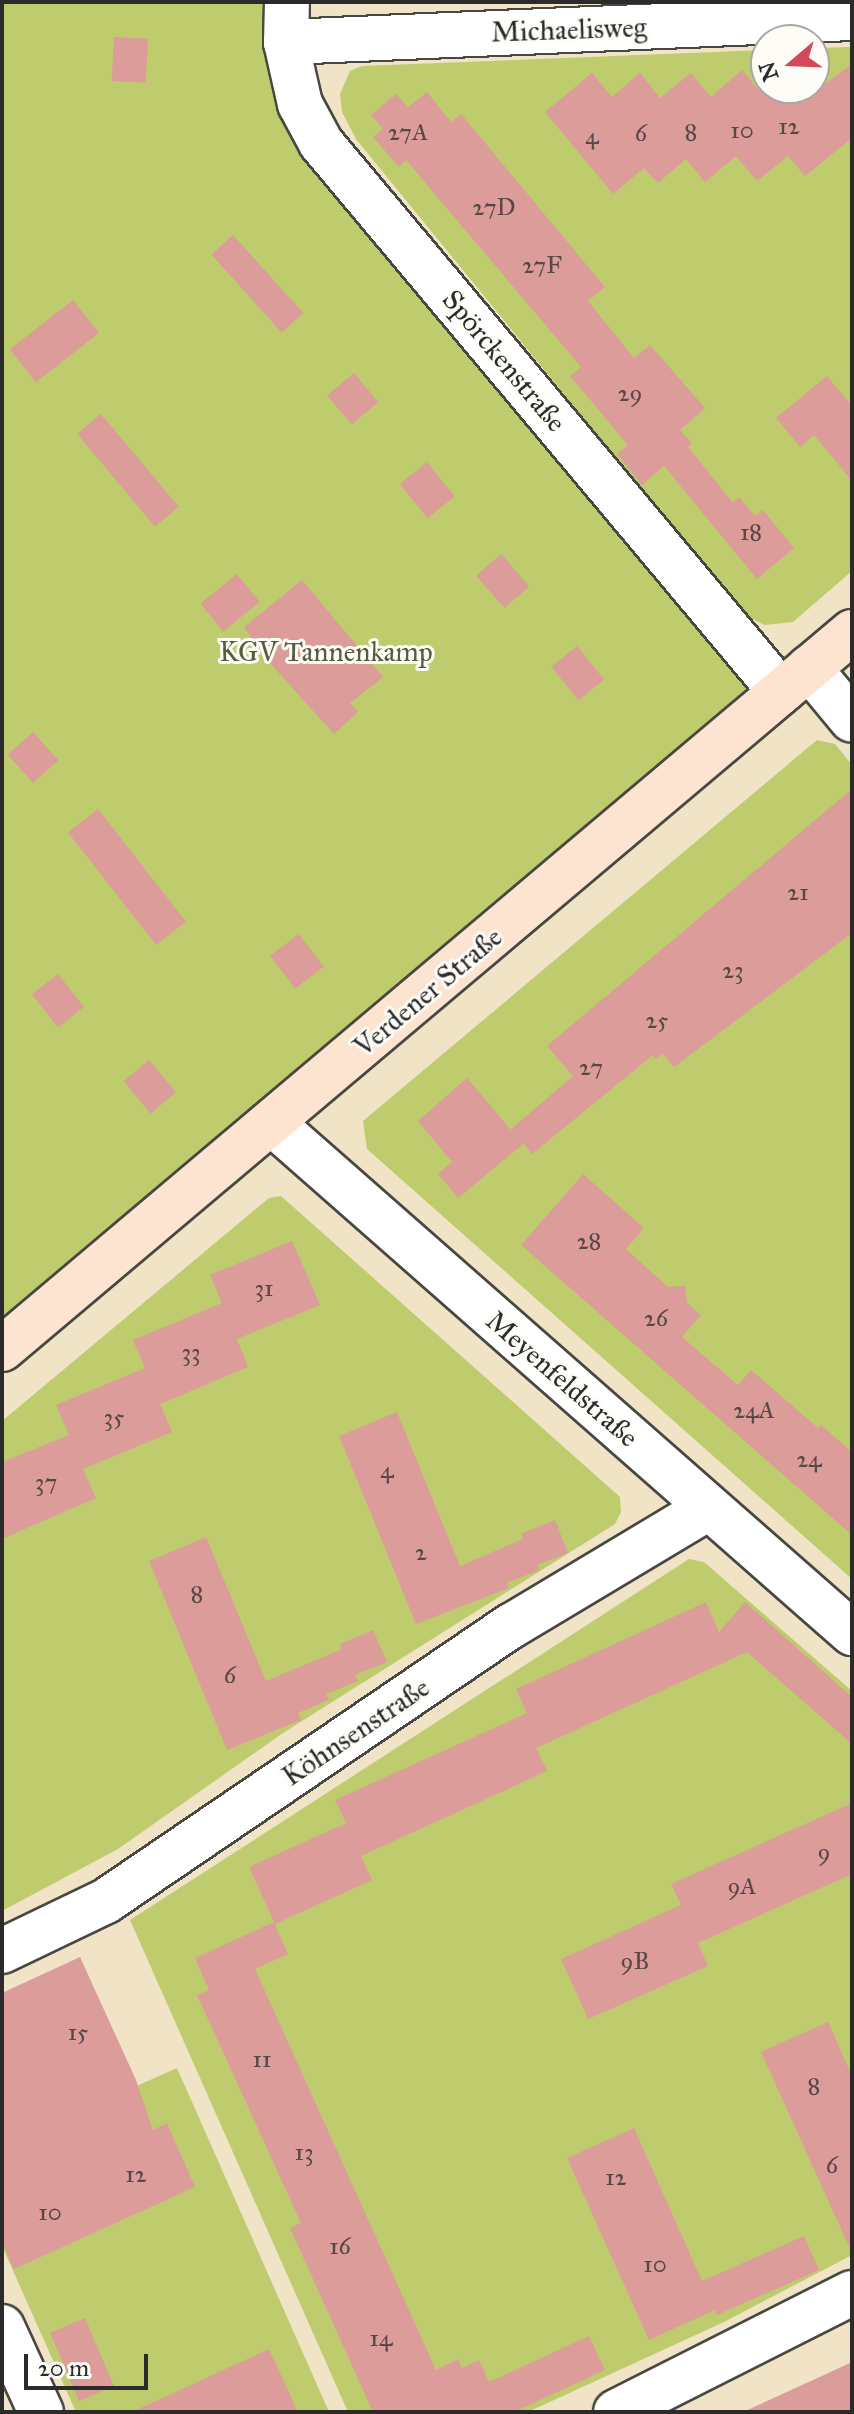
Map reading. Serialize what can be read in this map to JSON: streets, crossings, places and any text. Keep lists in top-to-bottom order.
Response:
{
  "streets": {
    "street": [
      "Michaelisweg",
      "Spörckenstraße",
      "Verdener Straße",
      "Meyenfeldstraße",
      "Köhnsenstraße"
    ]
  },
  "crossings": [
    ["Michaelisweg", "Spörckenstraße"],
    ["Spörckenstraße", "Verdener Straße"],
    ["Verdener Straße", "Meyenfeldstraße"],
    ["Meyenfeldstraße", "Köhnsenstraße"]
  ],
  "parks": ["KGV Tannenkamp"],
  "house_numbers": [
    "12",
    "10",
    "27A",
    "8",
    "6",
    "4",
    "27D",
    "27F",
    "29",
    "18",
    "21",
    "23",
    "25",
    "27",
    "28",
    "31",
    "26",
    "33",
    "24A",
    "35",
    "24",
    "4",
    "37",
    "2",
    "8",
    "6",
    "9",
    "9A",
    "9B",
    "15",
    "11",
    "8",
    "13",
    "6",
    "12",
    "12",
    "10",
    "16",
    "10",
    "14"
  ],
  "scale_bar": "20 m",
  "north": "left"
}
